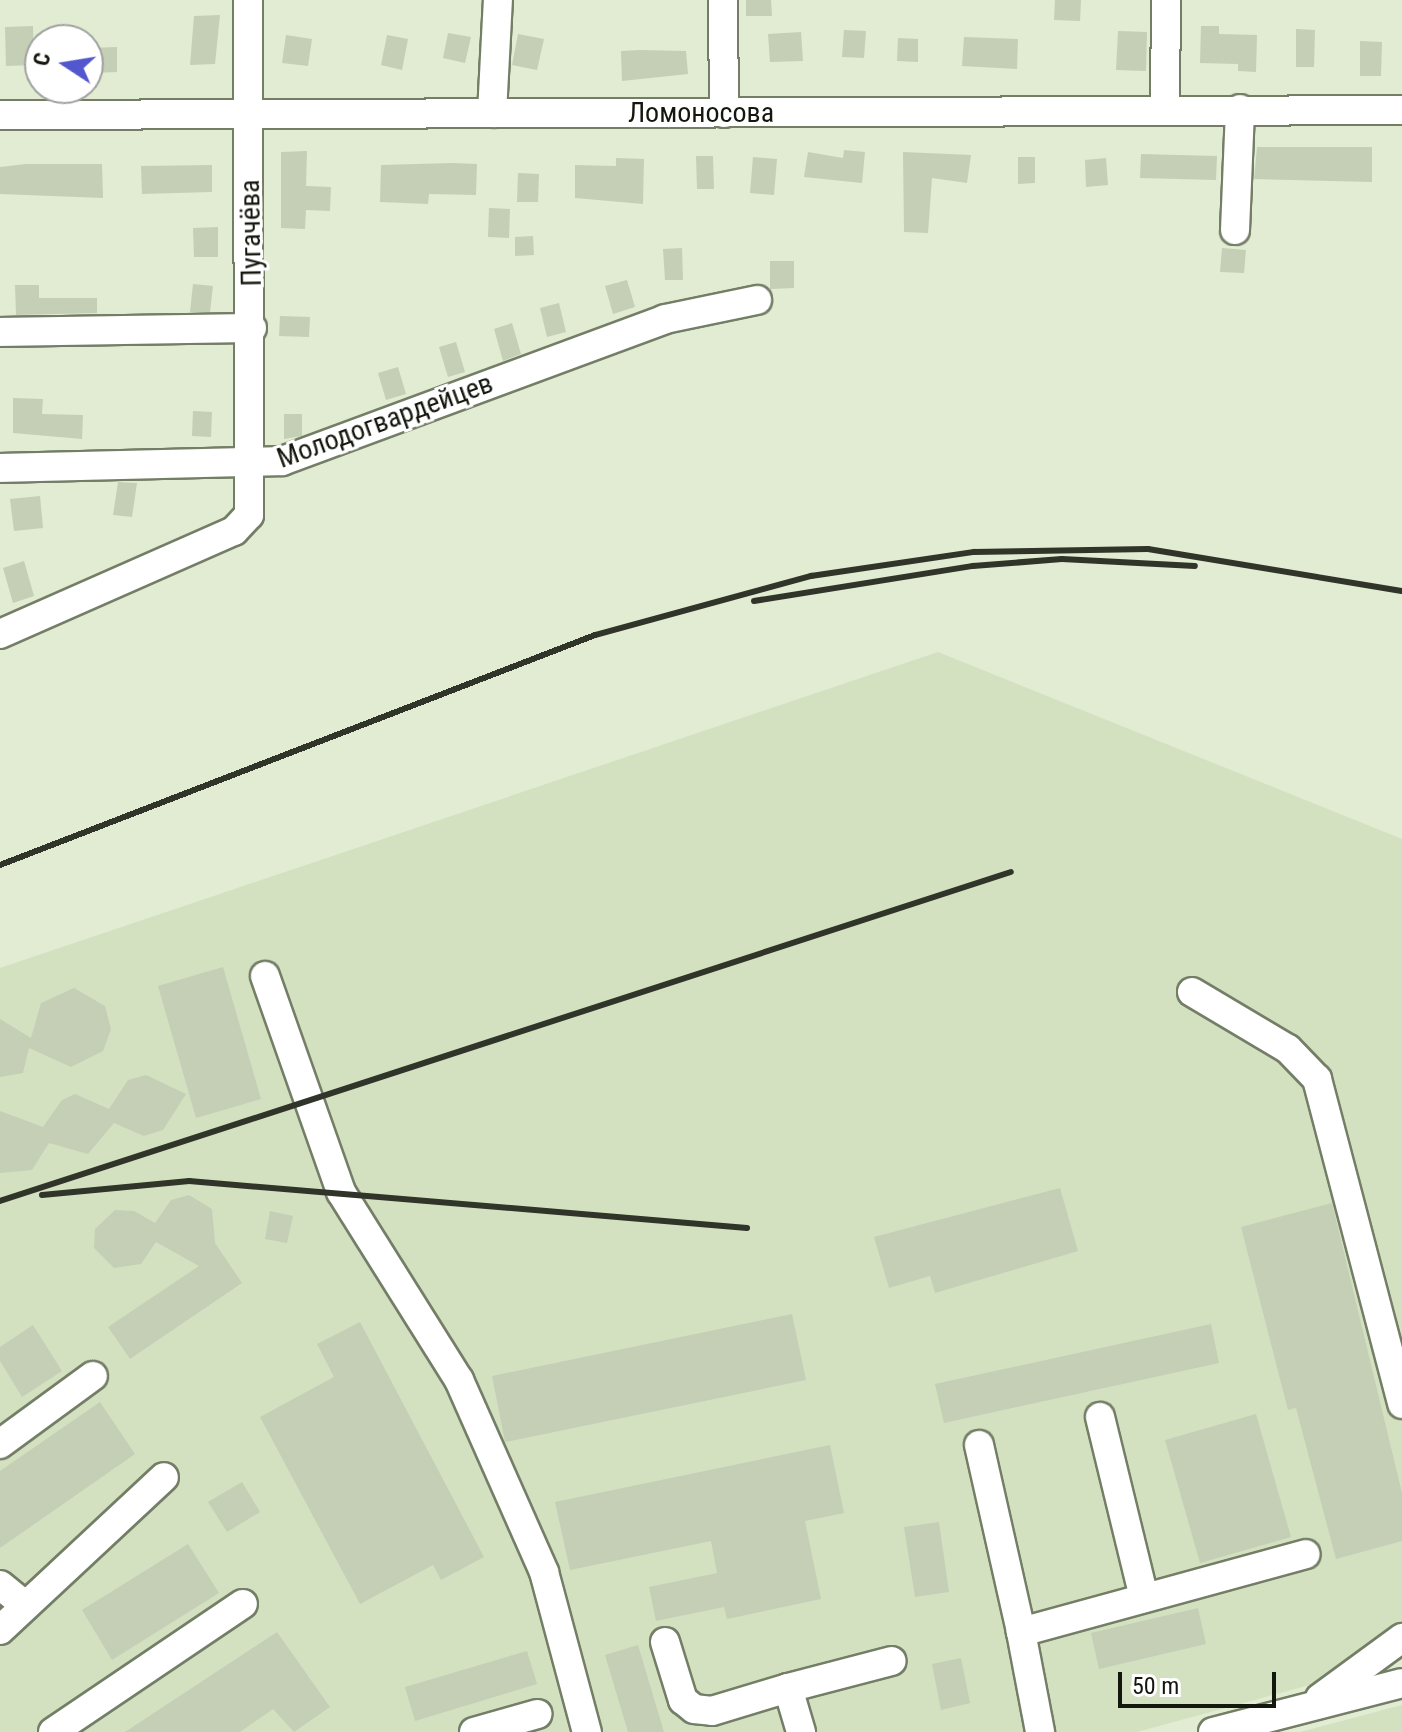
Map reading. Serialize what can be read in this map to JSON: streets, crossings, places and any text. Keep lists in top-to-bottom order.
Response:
{
  "streets": {
    "street": ["Ломоносова", "Пугачёва", "Молодогвардейцев"]
  },
  "crossings": [
    ["Ломоносова", "Пугачёва"],
    ["Пугачёва", "Молодогвардейцев"]
  ],
  "scale_bar": "50 m",
  "north": "left"
}
